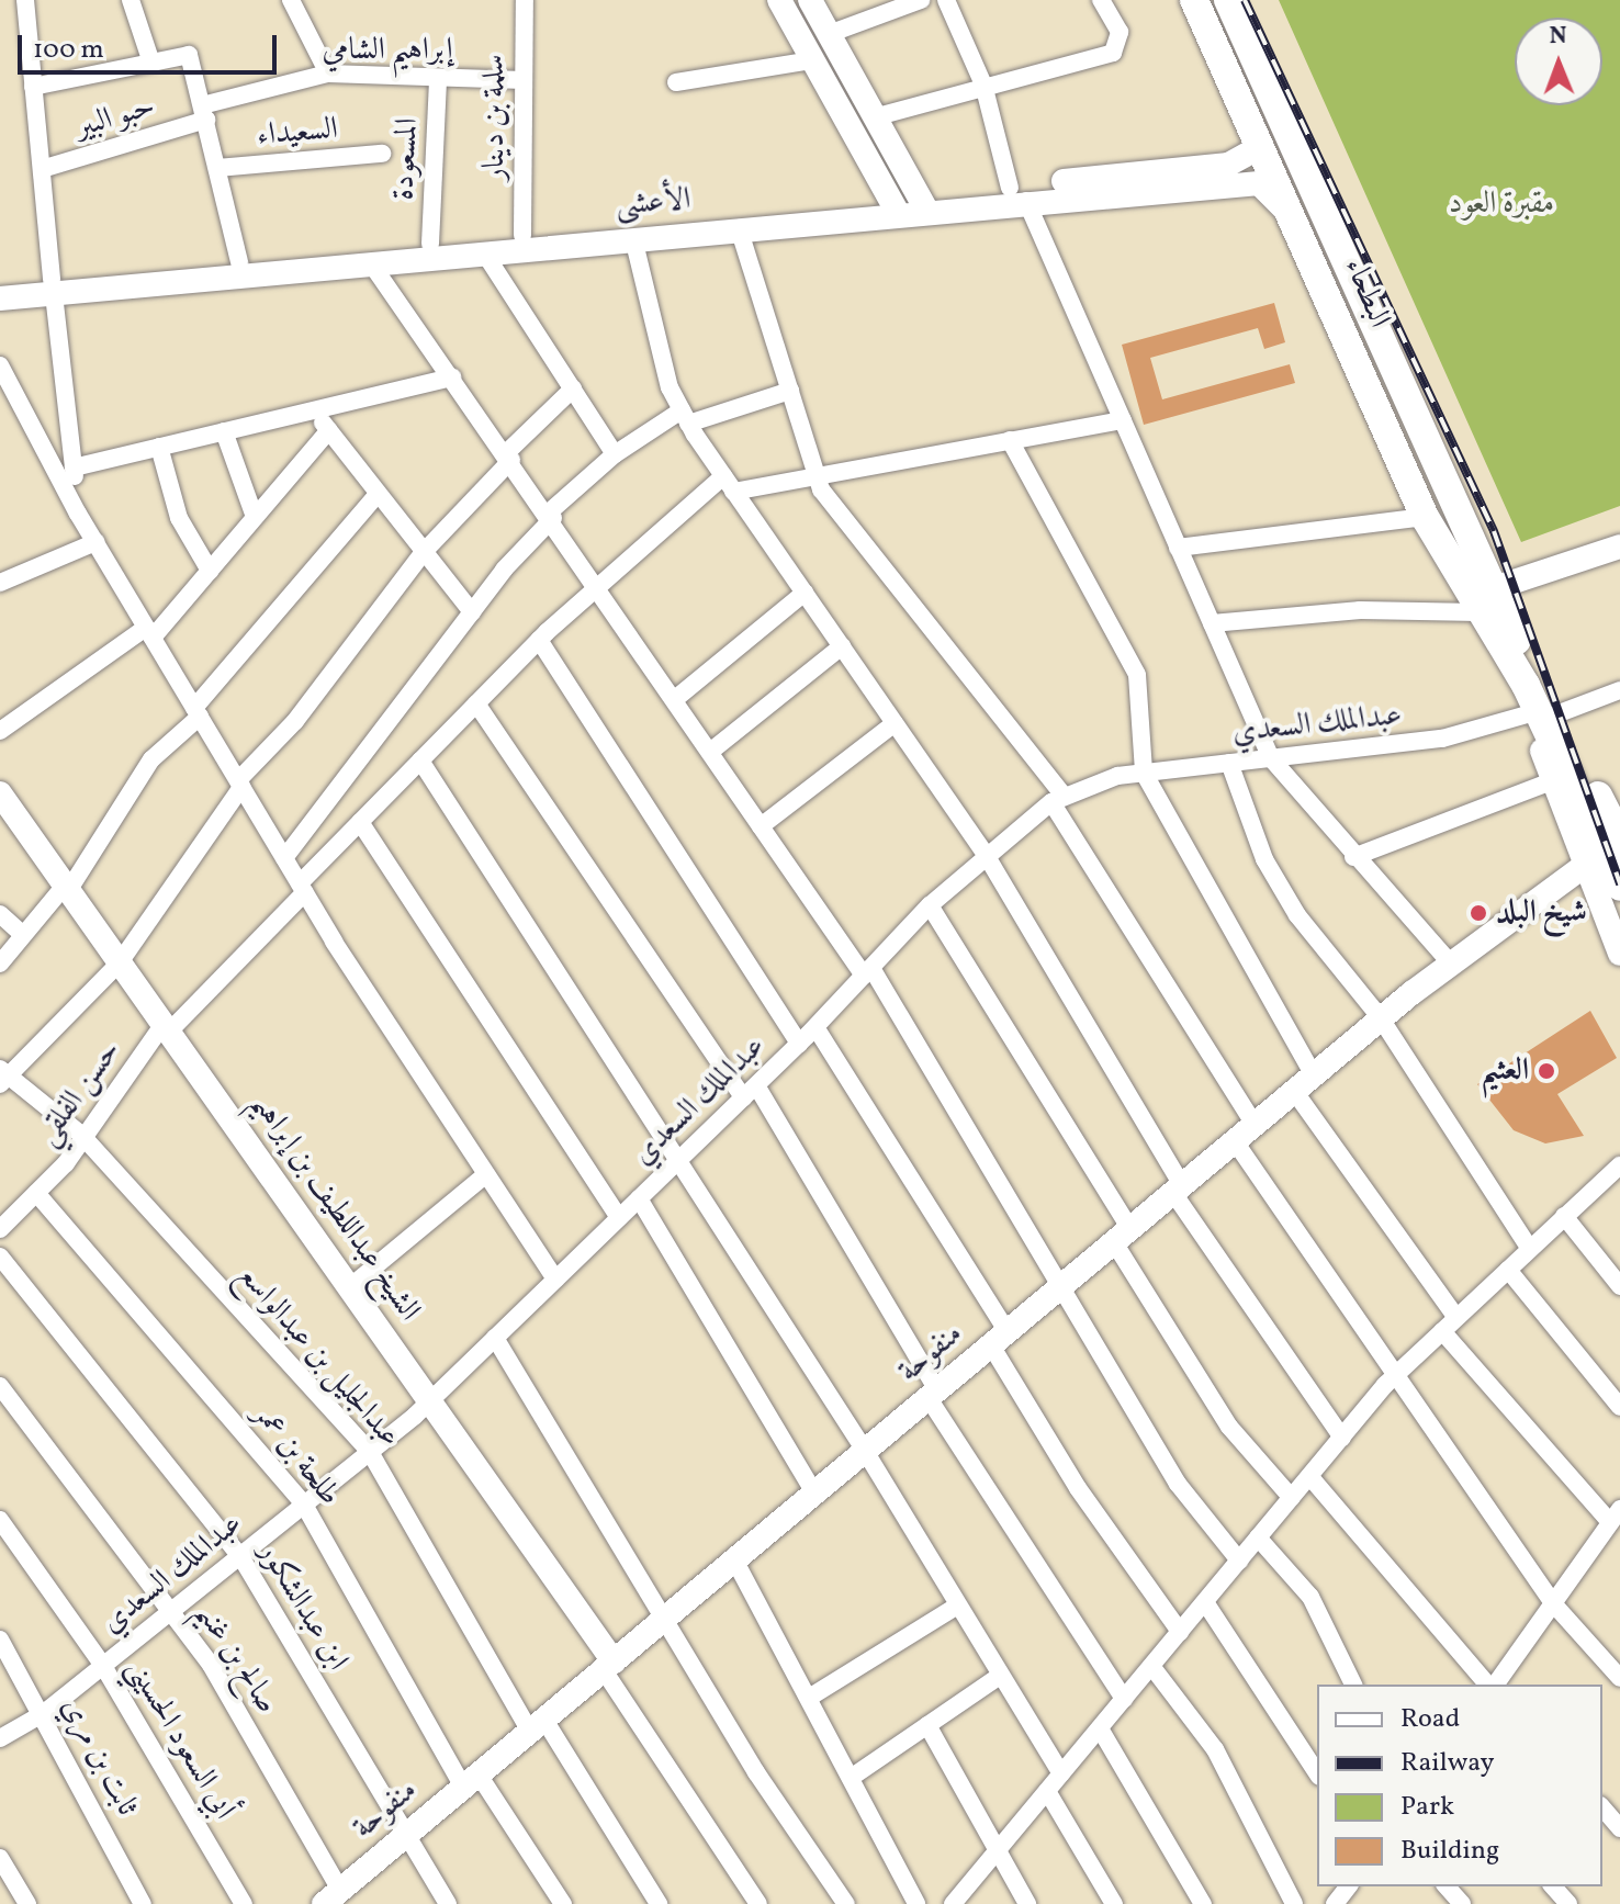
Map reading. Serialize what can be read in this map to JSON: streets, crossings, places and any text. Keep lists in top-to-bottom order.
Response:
{
  "streets": {
    "main road": ["البطحاء"],
    "street": [
      "إبراهيم الشامي",
      "حبو البير",
      "سلمة بن دينار",
      "السعيداء",
      "المسعودة",
      "الأعشى",
      "عبدالملك السعدي",
      "حسن الفلقي",
      "الشيخ عبداللطيف بن إبراهيم",
      "منفوحة",
      "عبدالجليل بن عبدالواسع",
      "طلحة بن عمر",
      "ابن عبدالشكور",
      "صالح بن غنيم",
      "أبي السعود الحسيني",
      "ثابت بن مري"
    ]
  },
  "crossings": [
    ["إبراهيم الشامي", "حبو البير"],
    ["إبراهيم الشامي", "سلمة بن دينار"],
    ["إبراهيم الشامي", "المسعودة"],
    ["سلمة بن دينار", "الأعشى"],
    ["المسعودة", "الأعشى"],
    ["الأعشى", "البطحاء"],
    ["البطحاء", "عبدالملك السعدي"],
    ["البطحاء", "منفوحة"],
    ["عبدالملك السعدي", "الشيخ عبداللطيف بن إبراهيم"],
    ["عبدالملك السعدي", "عبدالجليل بن عبدالواسع"],
    ["عبدالملك السعدي", "طلحة بن عمر"],
    ["عبدالملك السعدي", "ابن عبدالشكور"],
    ["عبدالملك السعدي", "صالح بن غنيم"],
    ["عبدالملك السعدي", "أبي السعود الحسيني"],
    ["عبدالملك السعدي", "ثابت بن مري"],
    ["حسن الفلقي", "الشيخ عبداللطيف بن إبراهيم"],
    ["حسن الفلقي", "عبدالجليل بن عبدالواسع"],
    ["حسن الفلقي", "طلحة بن عمر"],
    ["الشيخ عبداللطيف بن إبراهيم", "منفوحة"],
    ["منفوحة", "عبدالجليل بن عبدالواسع"],
    ["منفوحة", "طلحة بن عمر"],
    ["منفوحة", "ابن عبدالشكور"],
    ["منفوحة", "صالح بن غنيم"]
  ],
  "parks": ["مقبرة العود"],
  "places": ["شيخ البلد", "العثيم"],
  "legend": [
    "Road",
    "Railway",
    "Park",
    "Building"
  ],
  "scale_bar": "100 m",
  "north": "top"
}
